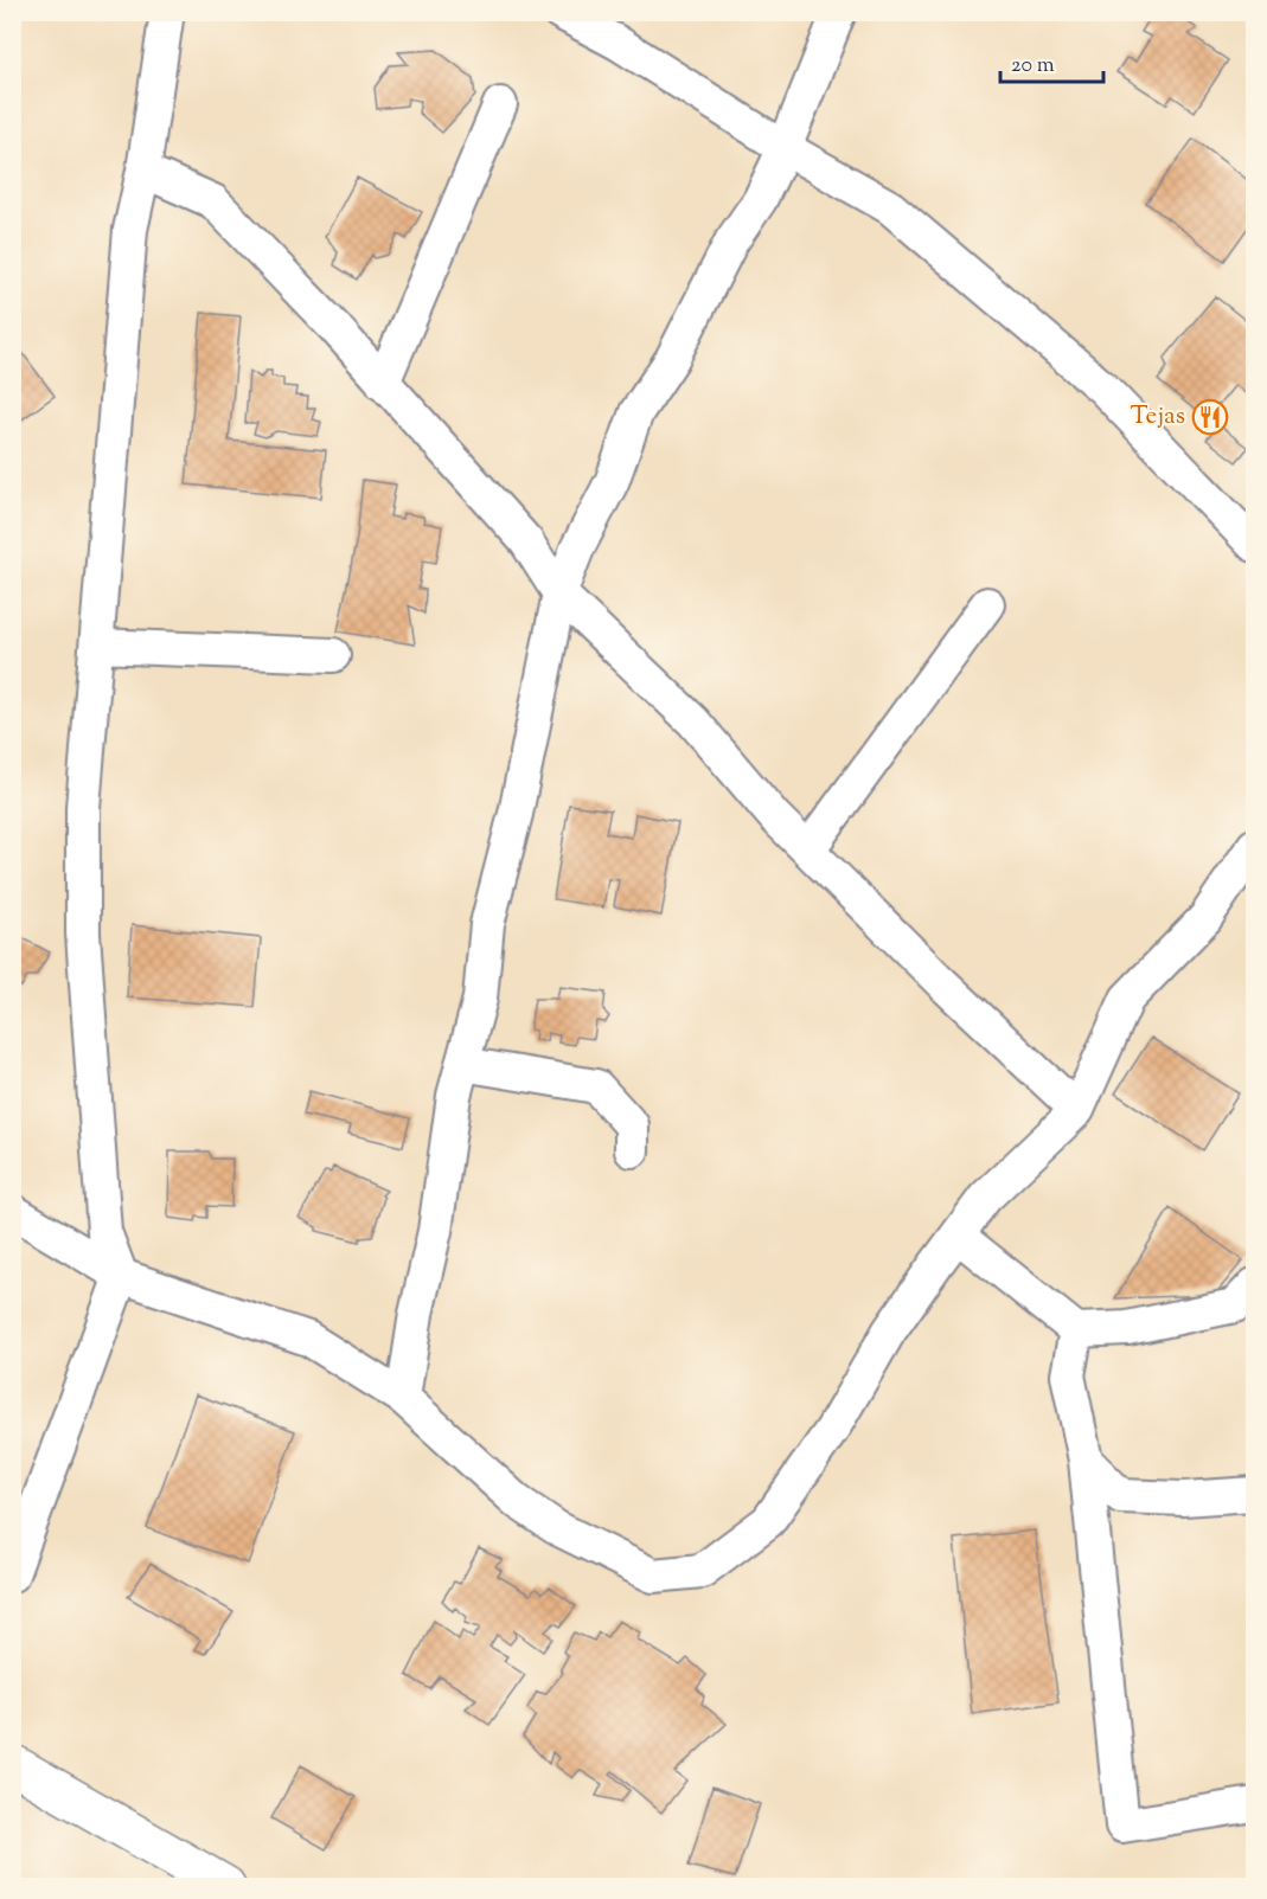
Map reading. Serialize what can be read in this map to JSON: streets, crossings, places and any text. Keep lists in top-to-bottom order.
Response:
{
  "places": {
    "restaurant": ["Tejas"]
  },
  "scale_bar": "20 m"
}
